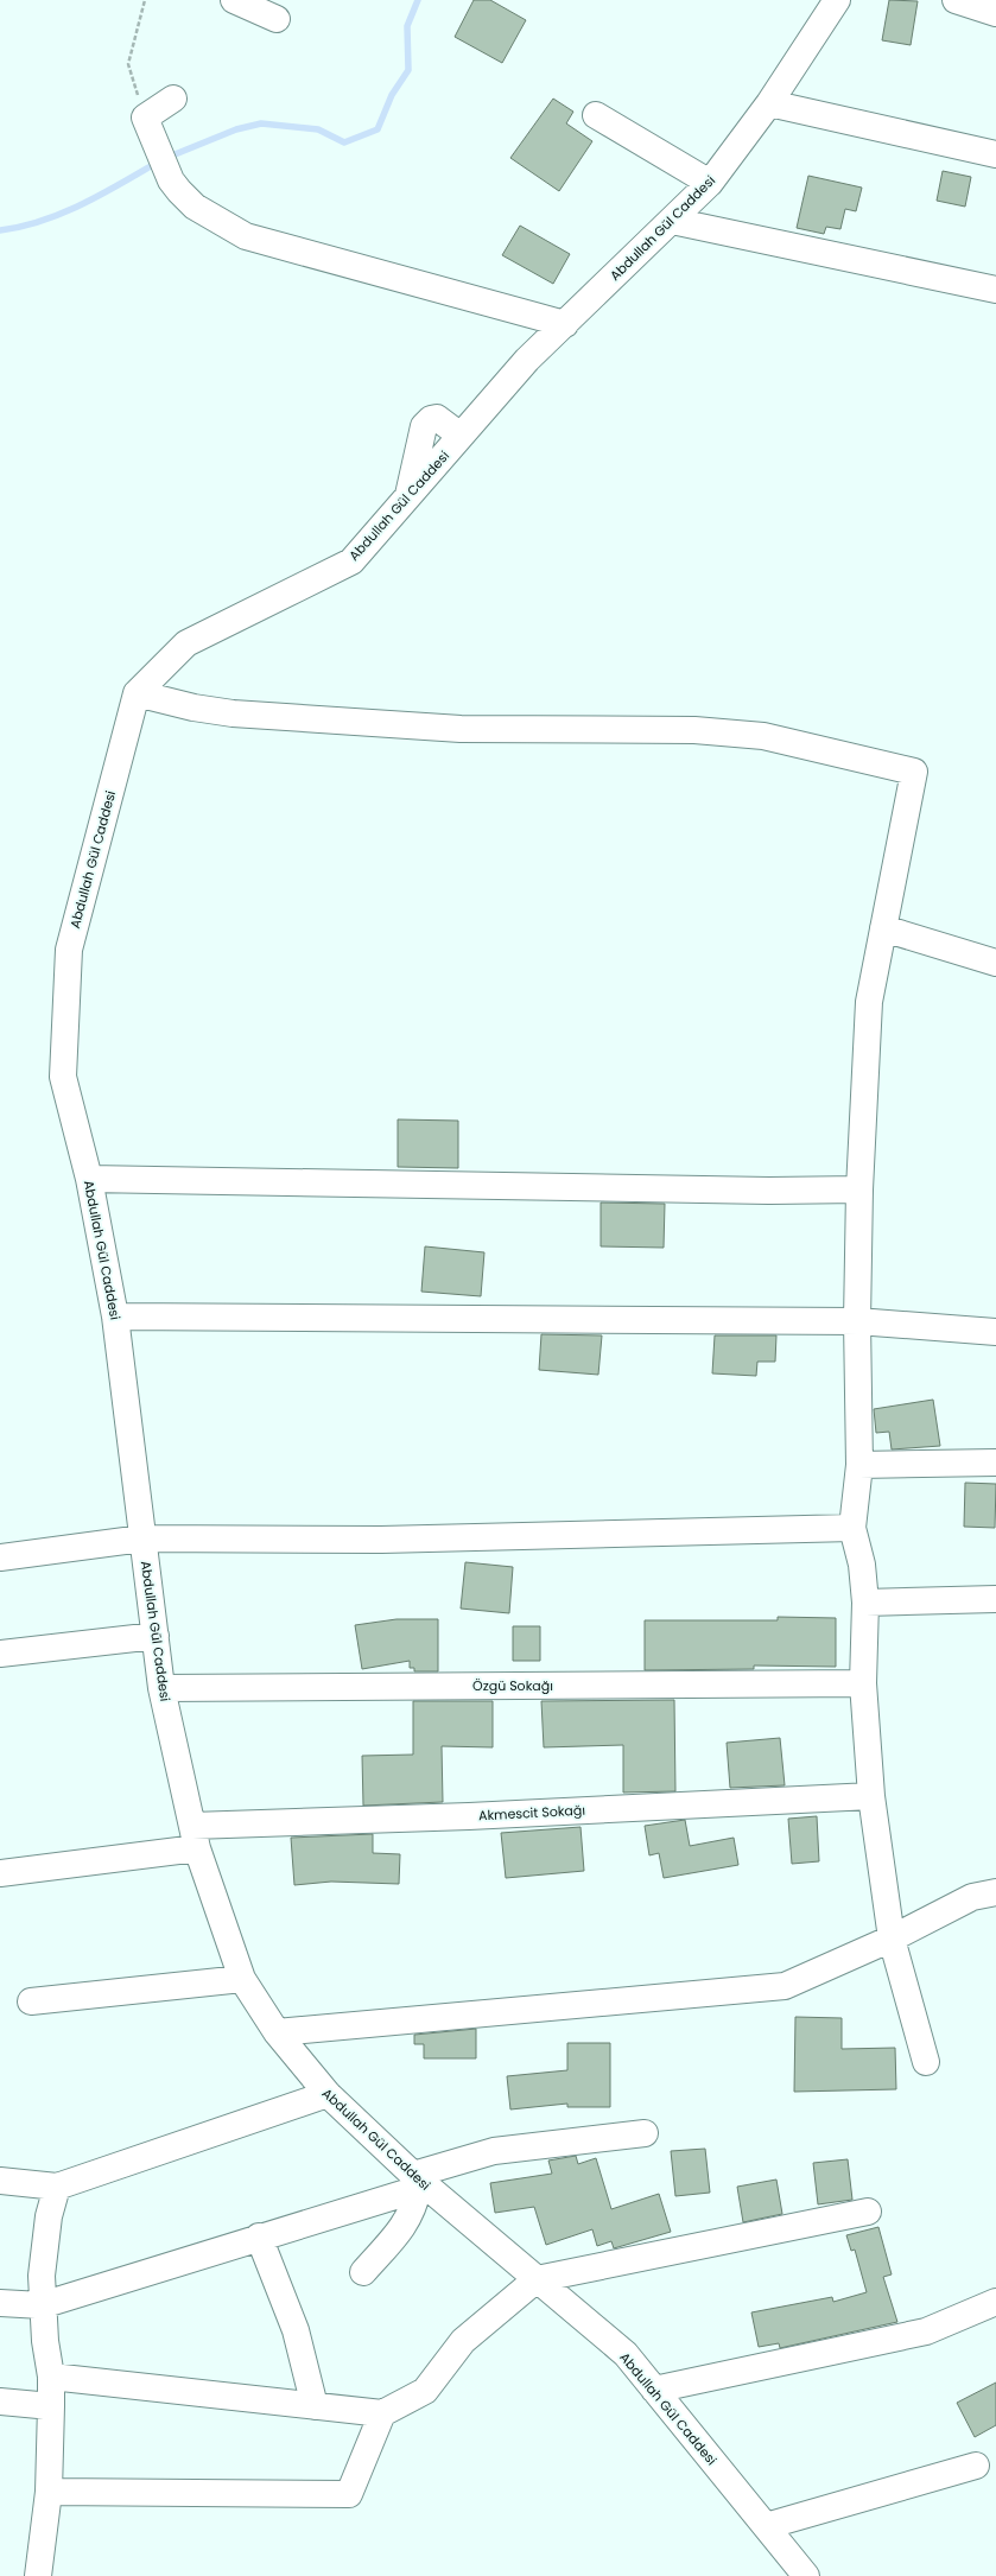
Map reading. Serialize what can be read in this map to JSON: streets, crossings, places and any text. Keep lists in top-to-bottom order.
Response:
{
  "streets": {
    "street": ["Abdullah Gül Caddesi", "Özgü Sokağı", "Akmescit Sokağı"]
  },
  "crossings": [
    ["Abdullah Gül Caddesi", "Özgü Sokağı"],
    ["Abdullah Gül Caddesi", "Akmescit Sokağı"]
  ]
}
